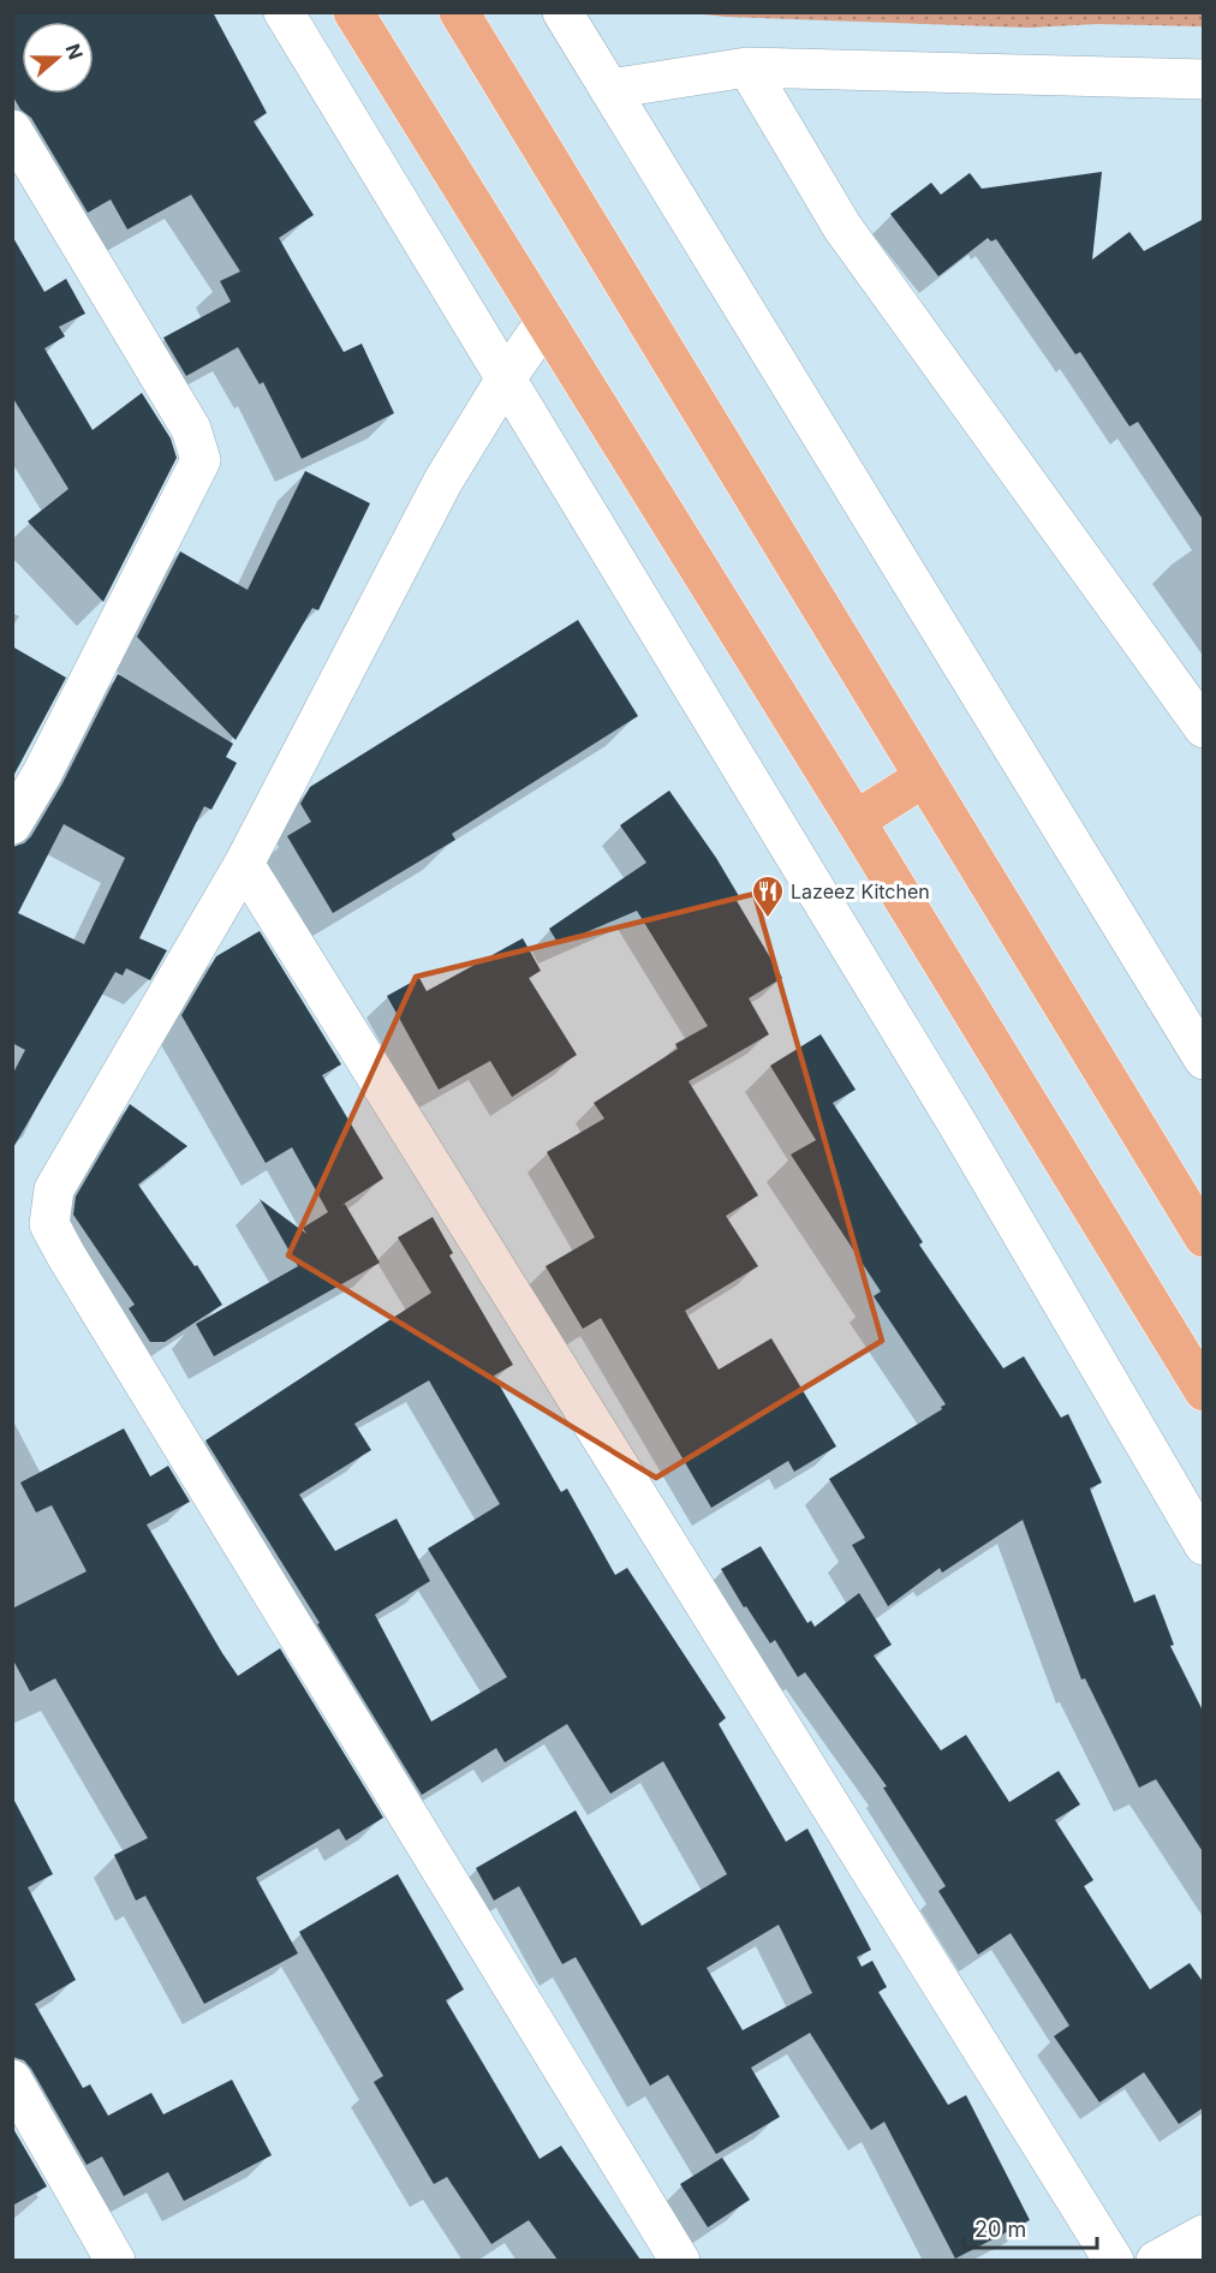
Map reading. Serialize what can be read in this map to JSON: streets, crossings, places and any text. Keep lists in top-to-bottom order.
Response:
{
  "places": {
    "restaurant": ["Lazeez Kitchen"]
  },
  "scale_bar": "20 m",
  "north": "right"
}
